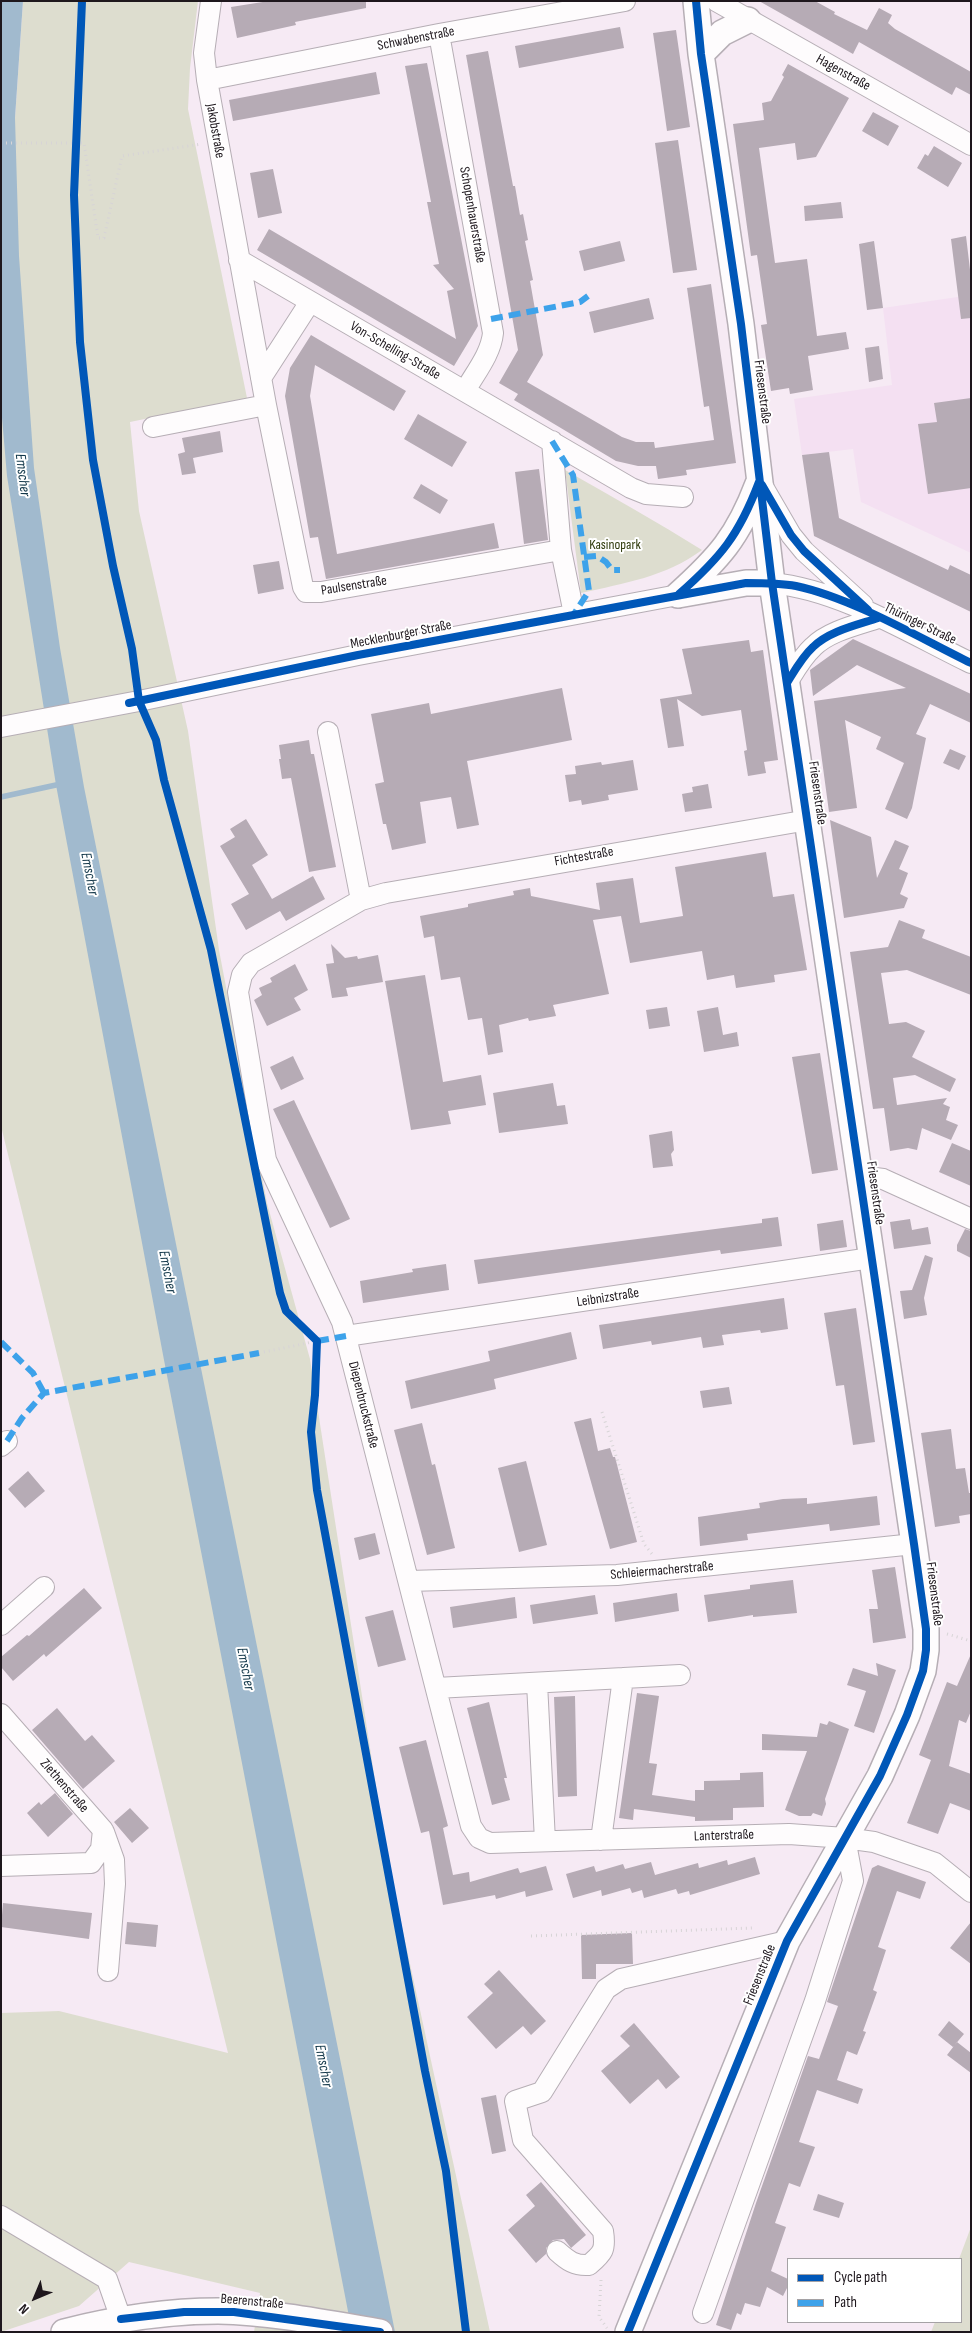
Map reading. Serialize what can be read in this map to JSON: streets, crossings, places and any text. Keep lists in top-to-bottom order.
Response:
{
  "streets": {
    "main road": ["Friesenstraße", "Mecklenburger Straße", "Beerenstraße"],
    "street": [
      "Schwabenstraße",
      "Hagenstraße",
      "Jakobstraße",
      "Schopenhauerstraße",
      "Von-Schelling-Straße",
      "Paulsenstraße",
      "Thüringer Straße",
      "Fichtestraße",
      "Leibnizstraße",
      "Diepenbruckstraße",
      "Schleiermacherstraße",
      "Ziethenstraße",
      "Lanterstraße"
    ]
  },
  "crossings": [
    ["Schwabenstraße", "Jakobstraße"],
    ["Schwabenstraße", "Schopenhauerstraße"],
    ["Jakobstraße", "Von-Schelling-Straße"],
    ["Jakobstraße", "Paulsenstraße"],
    ["Schopenhauerstraße", "Von-Schelling-Straße"],
    ["Von-Schelling-Straße", "Paulsenstraße"],
    ["Friesenstraße", "Thüringer Straße"],
    ["Friesenstraße", "Mecklenburger Straße"],
    ["Friesenstraße", "Fichtestraße"],
    ["Friesenstraße", "Leibnizstraße"],
    ["Friesenstraße", "Schleiermacherstraße"],
    ["Friesenstraße", "Lanterstraße"],
    ["Thüringer Straße", "Mecklenburger Straße"],
    ["Fichtestraße", "Diepenbruckstraße"],
    ["Leibnizstraße", "Diepenbruckstraße"],
    ["Diepenbruckstraße", "Schleiermacherstraße"],
    ["Diepenbruckstraße", "Lanterstraße"]
  ],
  "water": ["Emscher"],
  "parks": ["Kasinopark"],
  "legend": ["Cycle path", "Path"],
  "north": "bottom left"
}
